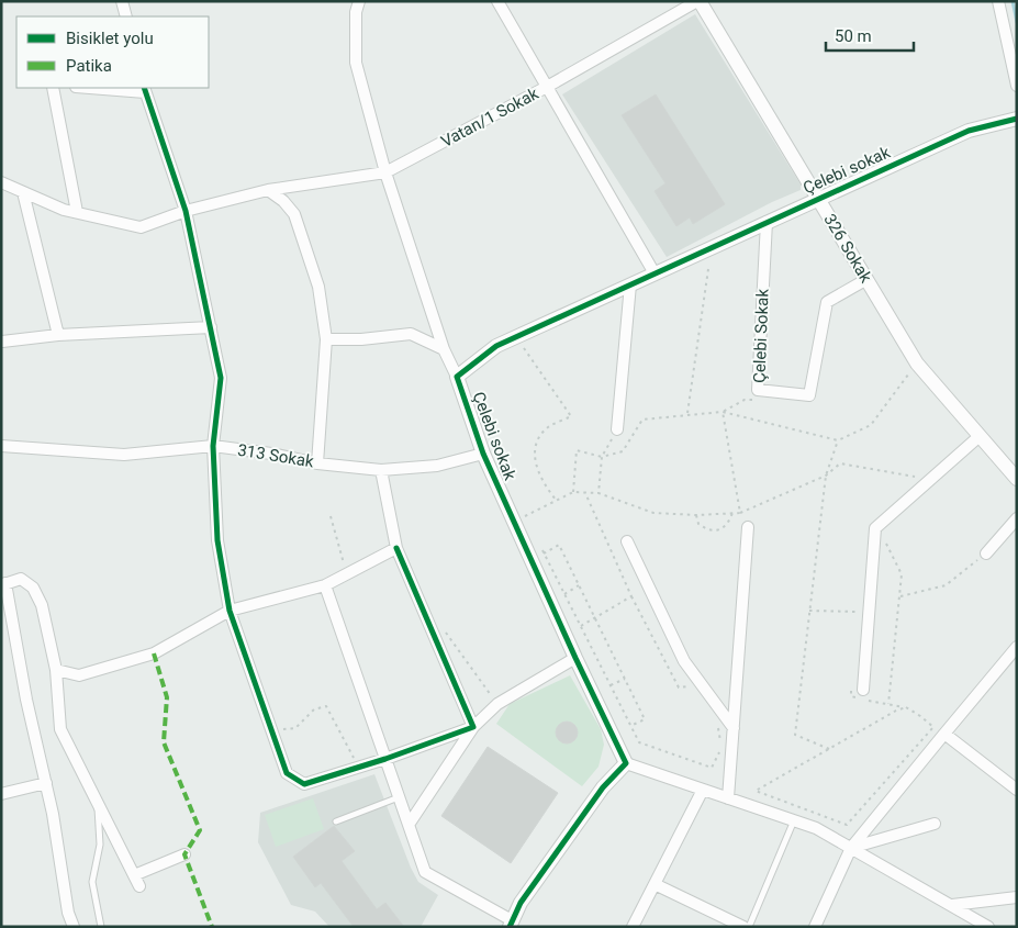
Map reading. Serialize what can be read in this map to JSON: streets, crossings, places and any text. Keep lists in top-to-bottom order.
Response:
{
  "streets": {
    "street": [
      "Vatan/1 Sokak",
      "Çelebi sokak",
      "326 Sokak",
      "Çelebi Sokak",
      "313 Sokak"
    ]
  },
  "crossings": [
    ["Vatan/1 Sokak", "326 Sokak"],
    ["Çelebi sokak", "326 Sokak"],
    ["Çelebi sokak", "Çelebi Sokak"],
    ["Çelebi sokak", "313 Sokak"],
    ["326 Sokak", "Çelebi Sokak"]
  ],
  "legend": ["Bisiklet yolu", "Patika"],
  "scale_bar": "50 m"
}
